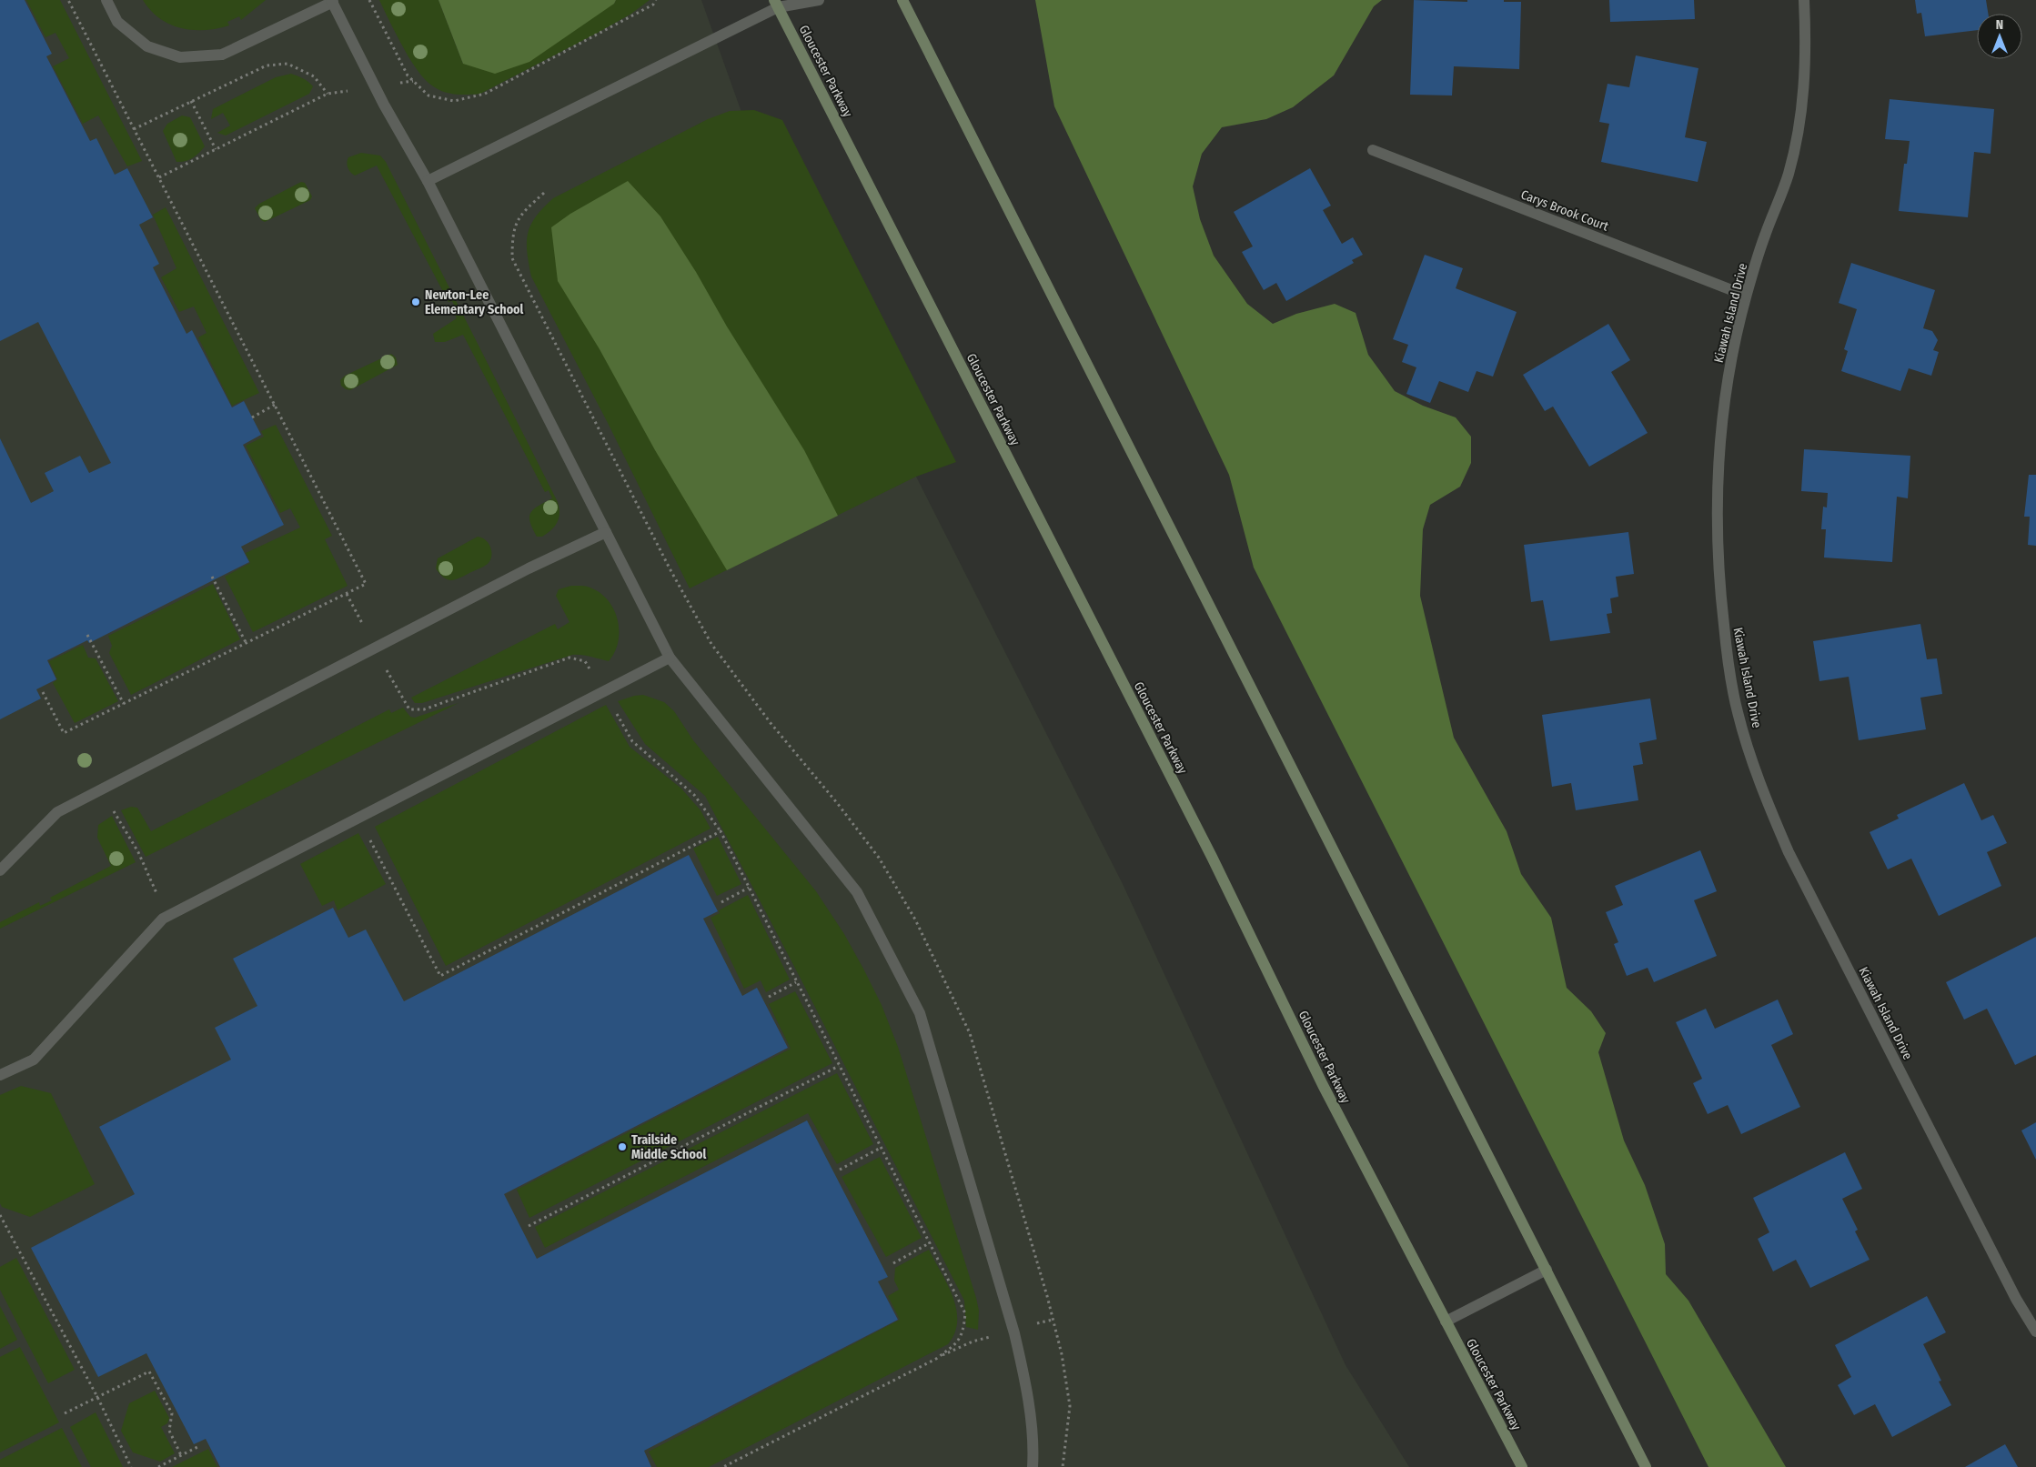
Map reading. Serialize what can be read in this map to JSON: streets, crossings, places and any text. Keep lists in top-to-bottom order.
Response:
{
  "streets": {
    "main road": ["Gloucester Parkway"],
    "street": ["Carys Brook Court", "Kiawah Island Drive"]
  },
  "crossings": [
    ["Carys Brook Court", "Kiawah Island Drive"]
  ],
  "places": ["Newton-Lee Elementary School", "Trailside Middle School"],
  "north": "top"
}
